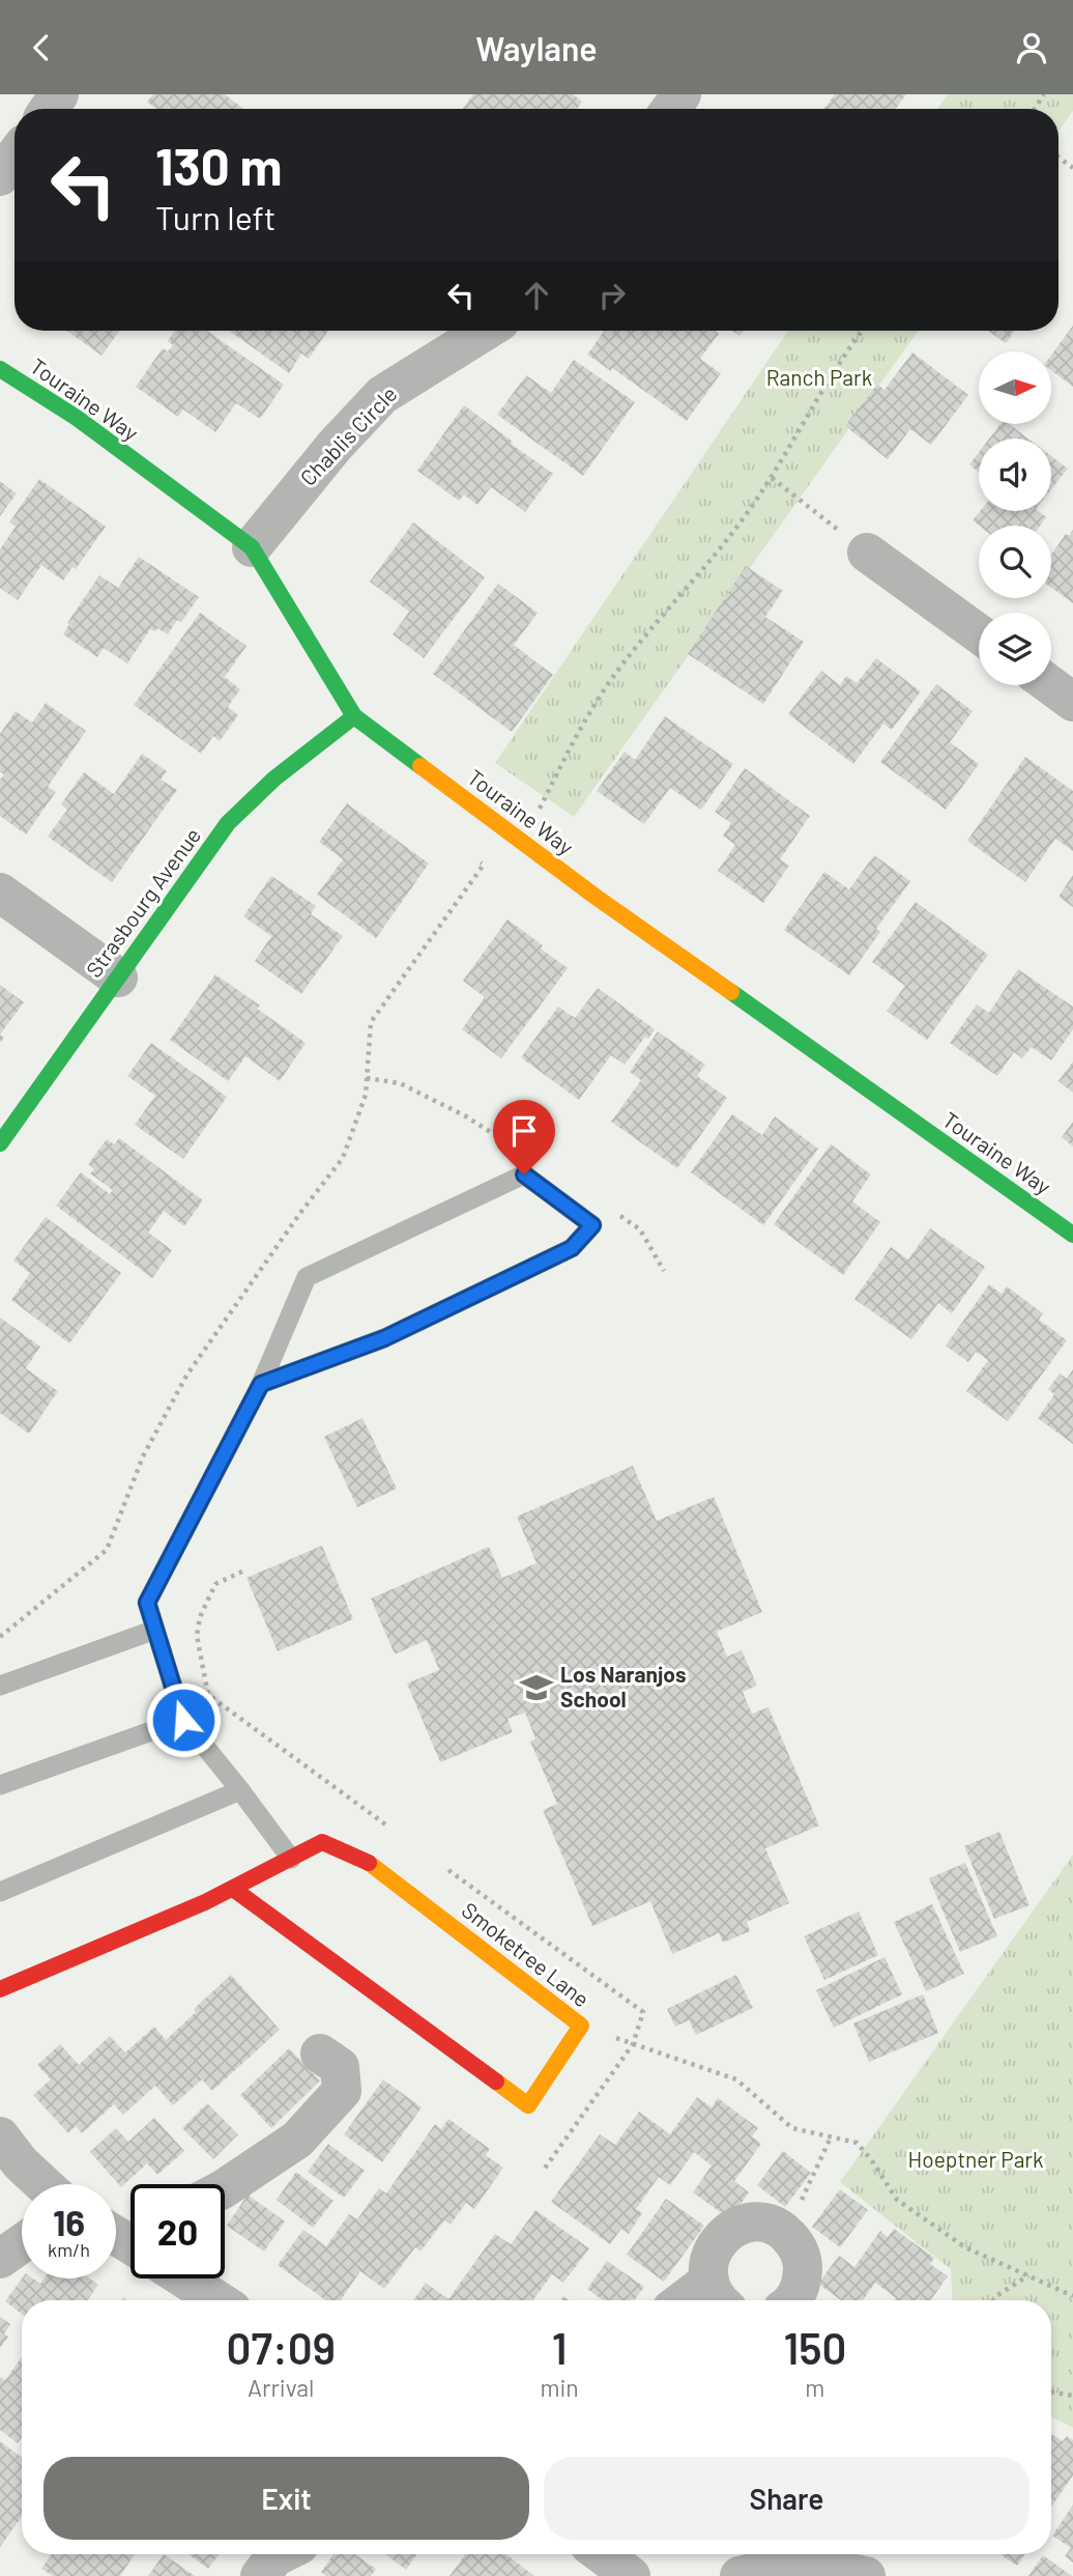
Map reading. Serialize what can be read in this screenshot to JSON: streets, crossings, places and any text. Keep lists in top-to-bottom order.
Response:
{
  "streets": {
    "street": [
      "Touraine Way",
      "Chablis Circle",
      "Strasbourg Avenue",
      "Smoketree Lane"
    ]
  },
  "crossings": [
    ["Touraine Way", "Chablis Circle"],
    ["Touraine Way", "Strasbourg Avenue"]
  ],
  "parks": ["Ranch Park", "Hoeptner Park"],
  "places": {
    "school or university": ["Los Naranjos School"]
  },
  "north": "right",
  "page": {
    "header": "Waylane",
    "turn": ["130 m", "Turn left"],
    "speed": "16 km/h",
    "limit": "20",
    "eta": [
      "07:09",
      "Arrival",
      "1",
      "min",
      "150",
      "m"
    ],
    "buttons": ["Exit", "Share"]
  }
}
